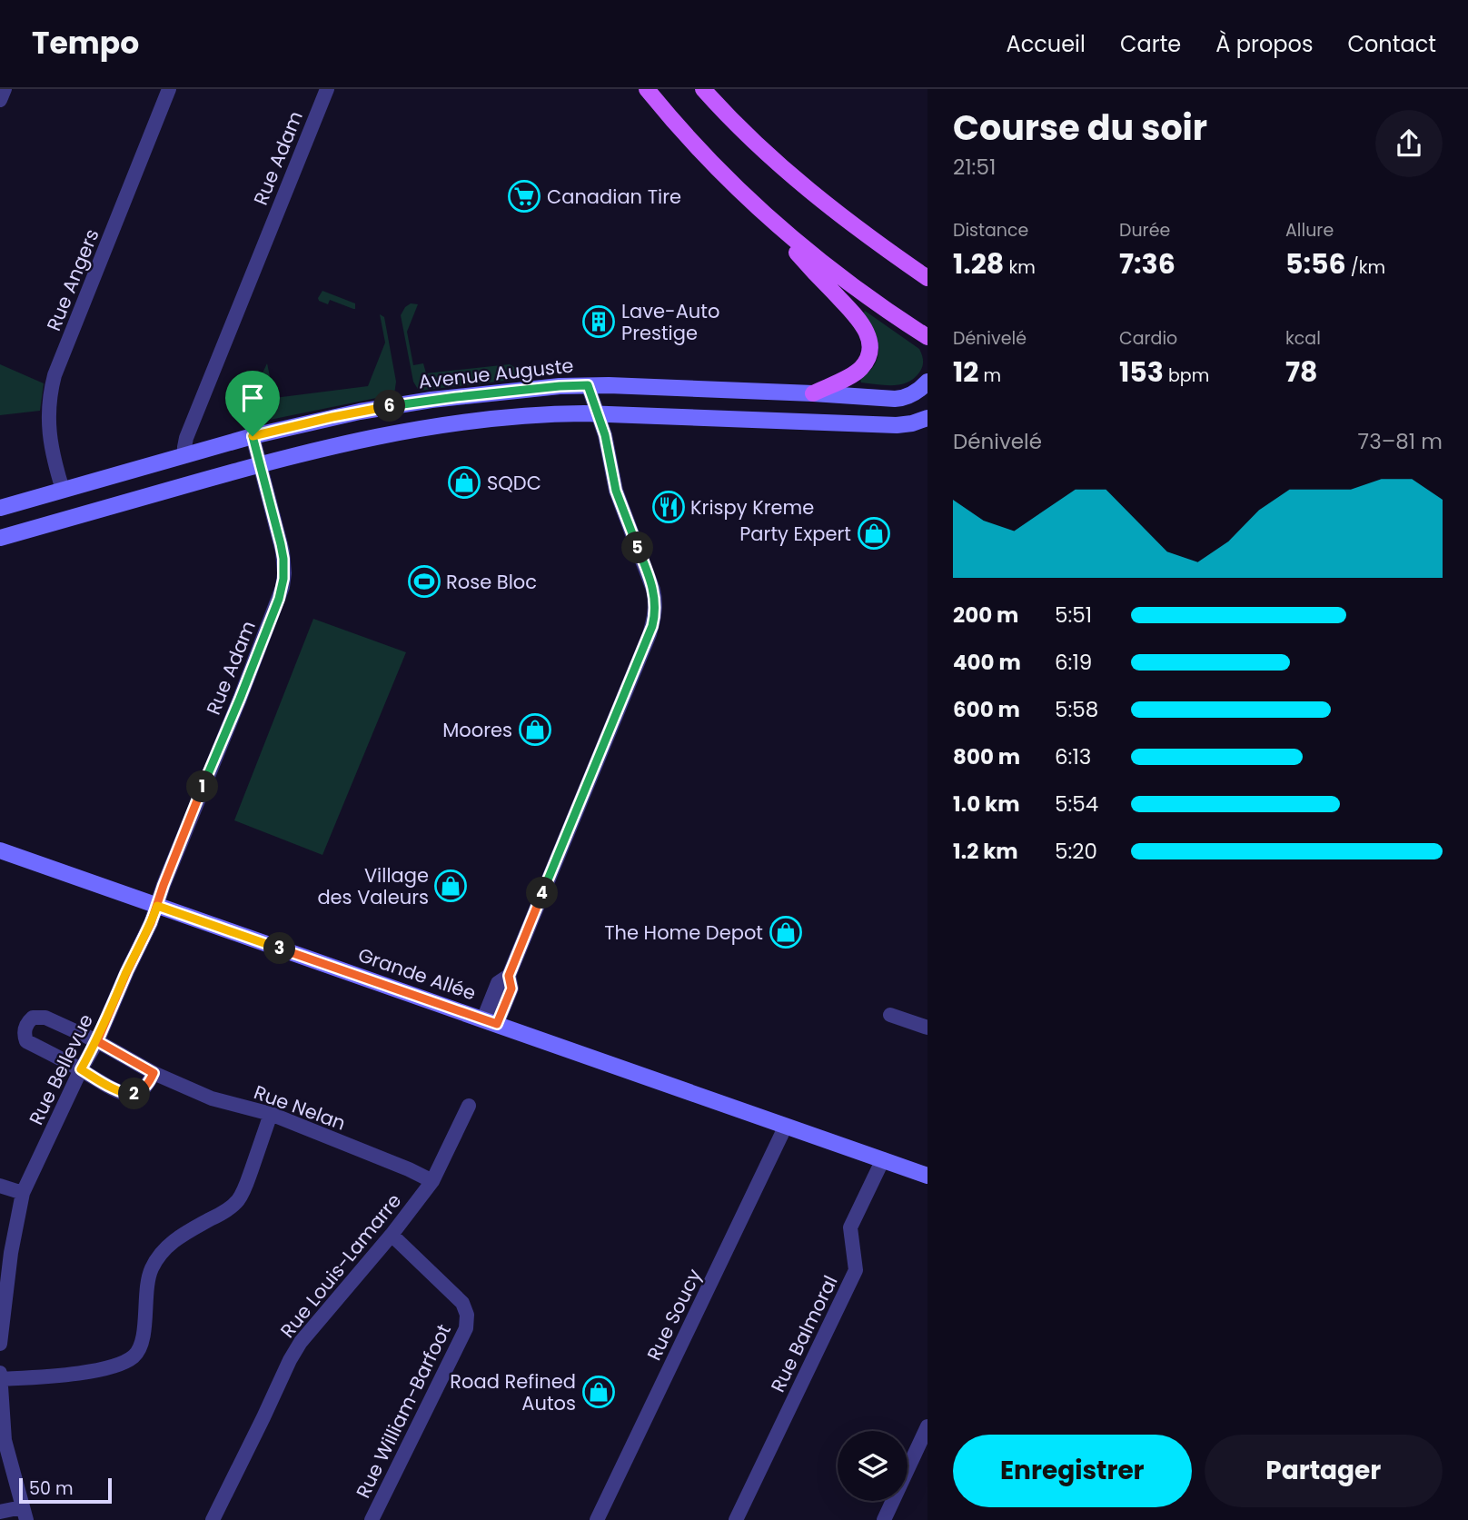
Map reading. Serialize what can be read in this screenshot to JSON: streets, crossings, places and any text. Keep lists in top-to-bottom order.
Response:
{
  "streets": {
    "main road": ["Avenue Auguste", "Grande Allée"],
    "street": [
      "Rue Adam",
      "Rue Angers",
      "Rue Bellevue",
      "Rue Nelan",
      "Rue Louis-Lamarre",
      "Rue Soucy",
      "Rue Balmoral",
      "Rue William-Barfoot"
    ]
  },
  "crossings": [
    ["Rue Adam", "Avenue Auguste"],
    ["Rue Adam", "Grande Allée"],
    ["Rue Adam", "Rue Bellevue"],
    ["Rue Angers", "Avenue Auguste"],
    ["Grande Allée", "Rue Bellevue"],
    ["Grande Allée", "Rue Soucy"],
    ["Grande Allée", "Rue Balmoral"],
    ["Rue Bellevue", "Rue Nelan"],
    ["Rue Nelan", "Rue Louis-Lamarre"],
    ["Rue Louis-Lamarre", "Rue William-Barfoot"]
  ],
  "places": {
    "supermarket": ["Canadian Tire"],
    "building": ["Lave-Auto Prestige"],
    "shop": [
      "SQDC",
      "Party Expert",
      "Moores",
      "Village des Valeurs",
      "The Home Depot",
      "Road Refined Autos"
    ],
    "restaurant": ["Krispy Kreme"],
    "sports": ["Rose Bloc"]
  },
  "scale_bar": "50 m",
  "page": {
    "header": "Tempo",
    "nav": [
      "Accueil",
      "Carte",
      "À propos",
      "Contact"
    ],
    "heading": ["Course du soir", "21:51"],
    "stats": [
      ["Distance", "1.28 km"],
      ["Durée", "7:36"],
      ["Allure", "5:56 /km"],
      ["Dénivelé", "12 m"],
      ["Cardio", "153 bpm"],
      ["kcal", "78"]
    ],
    "pins": [
      "6",
      "5",
      "1",
      "4",
      "3",
      "2"
    ],
    "chart": ["Dénivelé", "73–81 m"],
    "list": [
      {
        "name": "200 m",
        "note": "5:51"
      },
      {
        "name": "400 m",
        "note": "6:19"
      },
      {
        "name": "600 m",
        "note": "5:58"
      },
      {
        "name": "800 m",
        "note": "6:13"
      },
      {
        "name": "1.0 km",
        "note": "5:54"
      },
      {
        "name": "1.2 km",
        "note": "5:20"
      }
    ],
    "buttons": ["Enregistrer", "Partager"],
    "scale": "50 m"
  }
}
